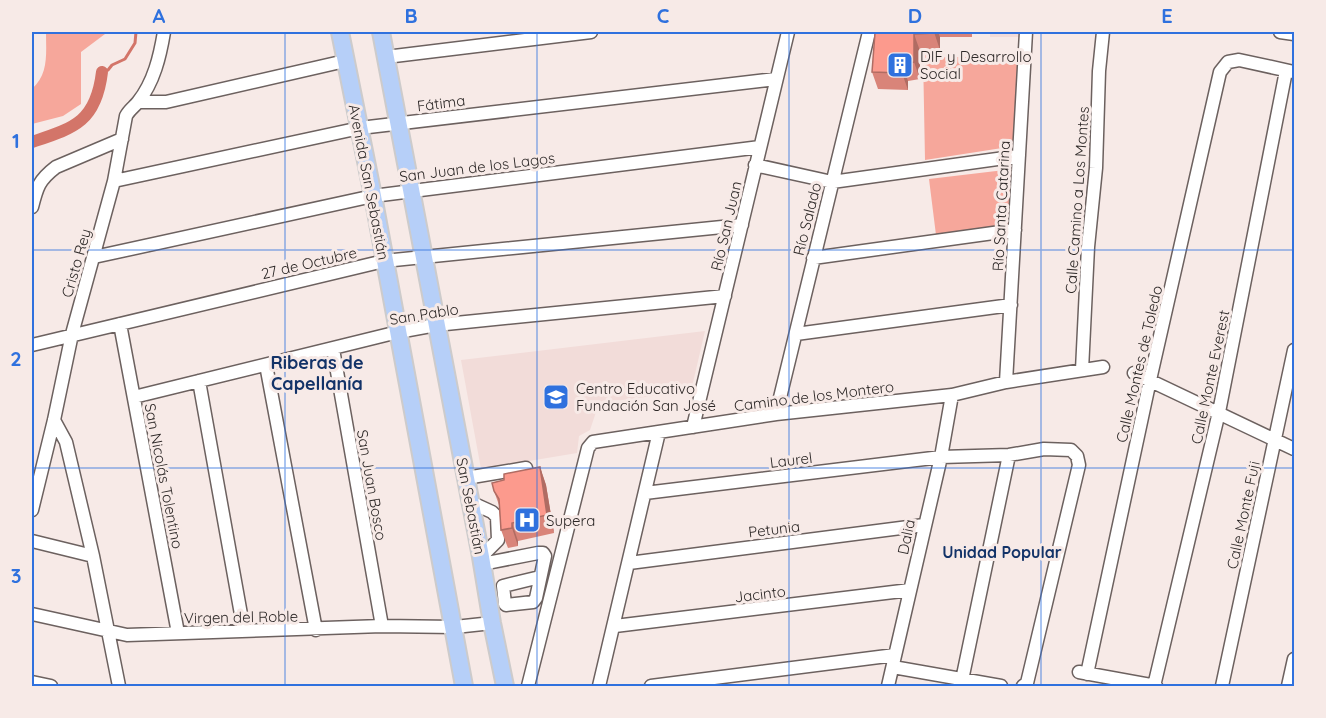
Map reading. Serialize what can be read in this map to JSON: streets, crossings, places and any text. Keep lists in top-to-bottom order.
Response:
{
  "streets": {
    "main road": ["Avenida San Sebastián", "San Sebastián"],
    "street": [
      "Fátima",
      "San Juan de los Lagos",
      "Calle Camino a Los Montes",
      "Río Santa Catarina",
      "Río Salado",
      "Río San Juan",
      "Cristo Rey",
      "27 de Octubre",
      "San Pablo",
      "Calle Montes de Toledo",
      "Calle Monte Everest",
      "Camino de los Montero",
      "Laurel",
      "San Nicolás Tolentino",
      "San Juan Bosco",
      "Calle Monte Fuji",
      "Petunia",
      "Dalia",
      "Jacinto",
      "Virgen del Roble"
    ]
  },
  "crossings": [
    ["Fátima", "Avenida San Sebastián"],
    ["Fátima", "Río San Juan"],
    ["Fátima", "Cristo Rey"],
    ["San Juan de los Lagos", "Avenida San Sebastián"],
    ["San Juan de los Lagos", "Río San Juan"],
    ["San Juan de los Lagos", "Cristo Rey"],
    ["Avenida San Sebastián", "27 de Octubre"],
    ["Avenida San Sebastián", "San Pablo"],
    ["Calle Camino a Los Montes", "Camino de los Montero"],
    ["Río Santa Catarina", "Camino de los Montero"],
    ["Río Salado", "Camino de los Montero"],
    ["Río San Juan", "27 de Octubre"],
    ["Río San Juan", "San Pablo"],
    ["Río San Juan", "Camino de los Montero"],
    ["Cristo Rey", "27 de Octubre"],
    ["27 de Octubre", "San Nicolás Tolentino"],
    ["San Pablo", "San Nicolás Tolentino"],
    ["San Pablo", "San Juan Bosco"],
    ["San Pablo", "San Sebastián"],
    ["Calle Montes de Toledo", "Calle Monte Everest"],
    ["Camino de los Montero", "Dalia"],
    ["Laurel", "Dalia"],
    ["San Nicolás Tolentino", "Virgen del Roble"],
    ["San Juan Bosco", "Virgen del Roble"],
    ["San Sebastián", "Virgen del Roble"],
    ["Petunia", "Dalia"],
    ["Dalia", "Jacinto"]
  ],
  "districts": ["Riberas de Capellanía", "Unidad Popular"],
  "places": {
    "building": ["DIF y Desarrollo Social"],
    "school or university": ["Centro Educativo Fundación San José"],
    "hospital": ["Supera"]
  },
  "grid": {
    "columns": [
      "A",
      "B",
      "C",
      "D",
      "E"
    ],
    "rows": ["1", "2", "3"]
  }
}
